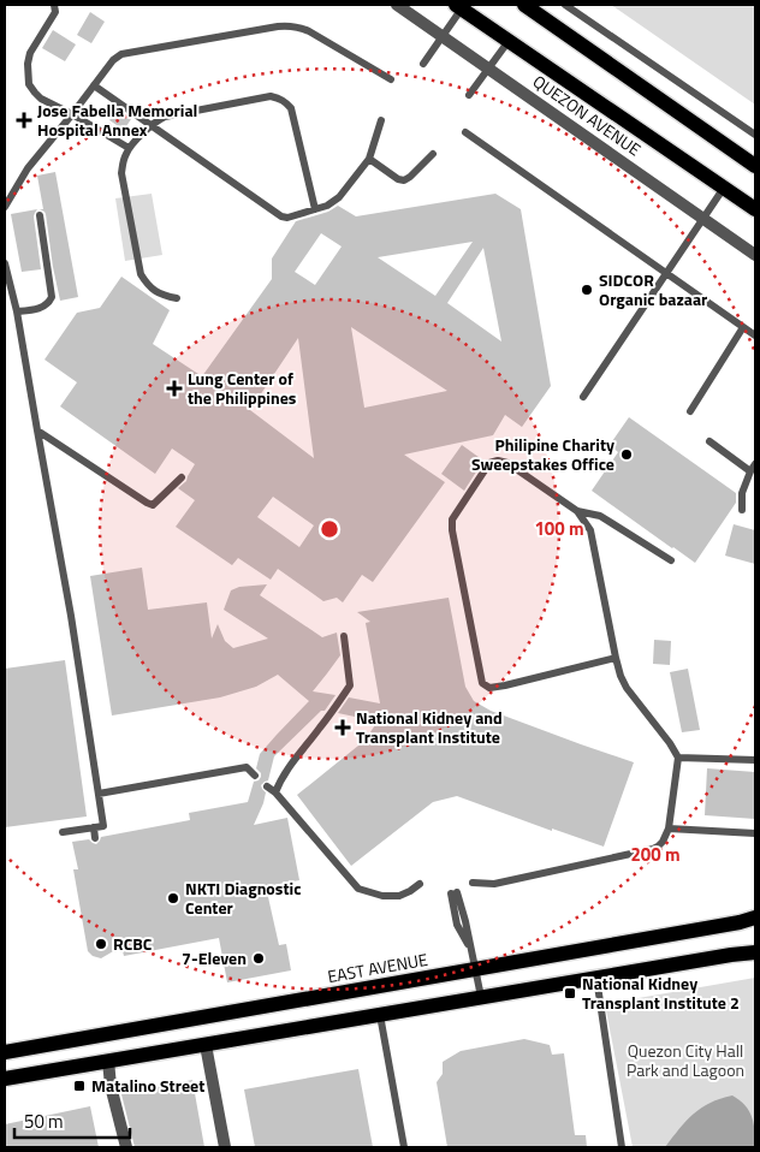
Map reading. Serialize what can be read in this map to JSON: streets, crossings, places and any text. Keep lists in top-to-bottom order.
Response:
{
  "streets": {
    "main road": ["QUEZON AVENUE", "EAST AVENUE"]
  },
  "parks": ["Quezon City Hall Park and Lagoon"],
  "places": {
    "health": ["Jose Fabella Memorial Hospital Annex", "Lung Center of the Philippines", "National Kidney and Transplant Institute"],
    "other": [
      "SIDCOR Organic bazaar",
      "Philipine Charity Sweepstakes Office",
      "NKTI Diagnostic Center",
      "RCBC",
      "7-Eleven"
    ],
    "transit": ["National Kidney Transplant Institute 2", "Matalino Street"]
  },
  "scale_bar": "50 m",
  "rings": ["100 m", "200 m"]
}
